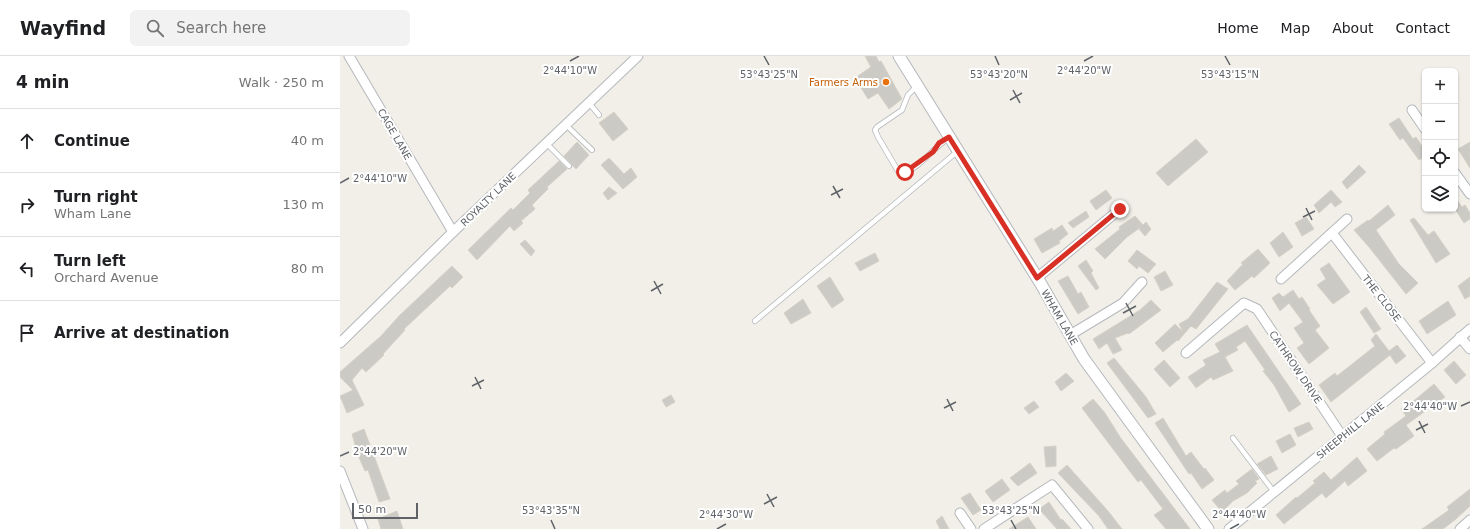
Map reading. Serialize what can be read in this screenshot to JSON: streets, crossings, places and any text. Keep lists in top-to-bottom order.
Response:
{
  "streets": {
    "street": [
      "CAGE LANE",
      "ROYALTY LANE",
      "THE CLOSE",
      "WHAM LANE",
      "CATHROW DRIVE",
      "SHEEPHILL LANE"
    ]
  },
  "crossings": [
    ["CAGE LANE", "ROYALTY LANE"],
    ["THE CLOSE", "SHEEPHILL LANE"],
    ["CATHROW DRIVE", "SHEEPHILL LANE"]
  ],
  "places": ["Farmers Arms"],
  "scale_bar": "50 m",
  "page": {
    "header": "Wayfind",
    "search": "Search here",
    "nav": [
      "Home",
      "Map",
      "About",
      "Contact"
    ],
    "heading": ["4 min", "Walk · 250 m"],
    "map_buttons": ["+", "−"],
    "list": [
      ["Continue", "40 m"],
      ["Turn right", "Wham Lane", "130 m"],
      ["Turn left", "Orchard Avenue", "80 m"],
      "Arrive at destination"
    ],
    "scale": "50 m"
  },
  "coordinates": [
    "2°44'10\"W",
    "2°44'20\"W",
    "53°43'25\"N",
    "53°43'20\"N",
    "53°43'15\"N",
    "2°44'40\"W",
    "53°43'35\"N",
    "2°44'30\"W"
  ]
}
